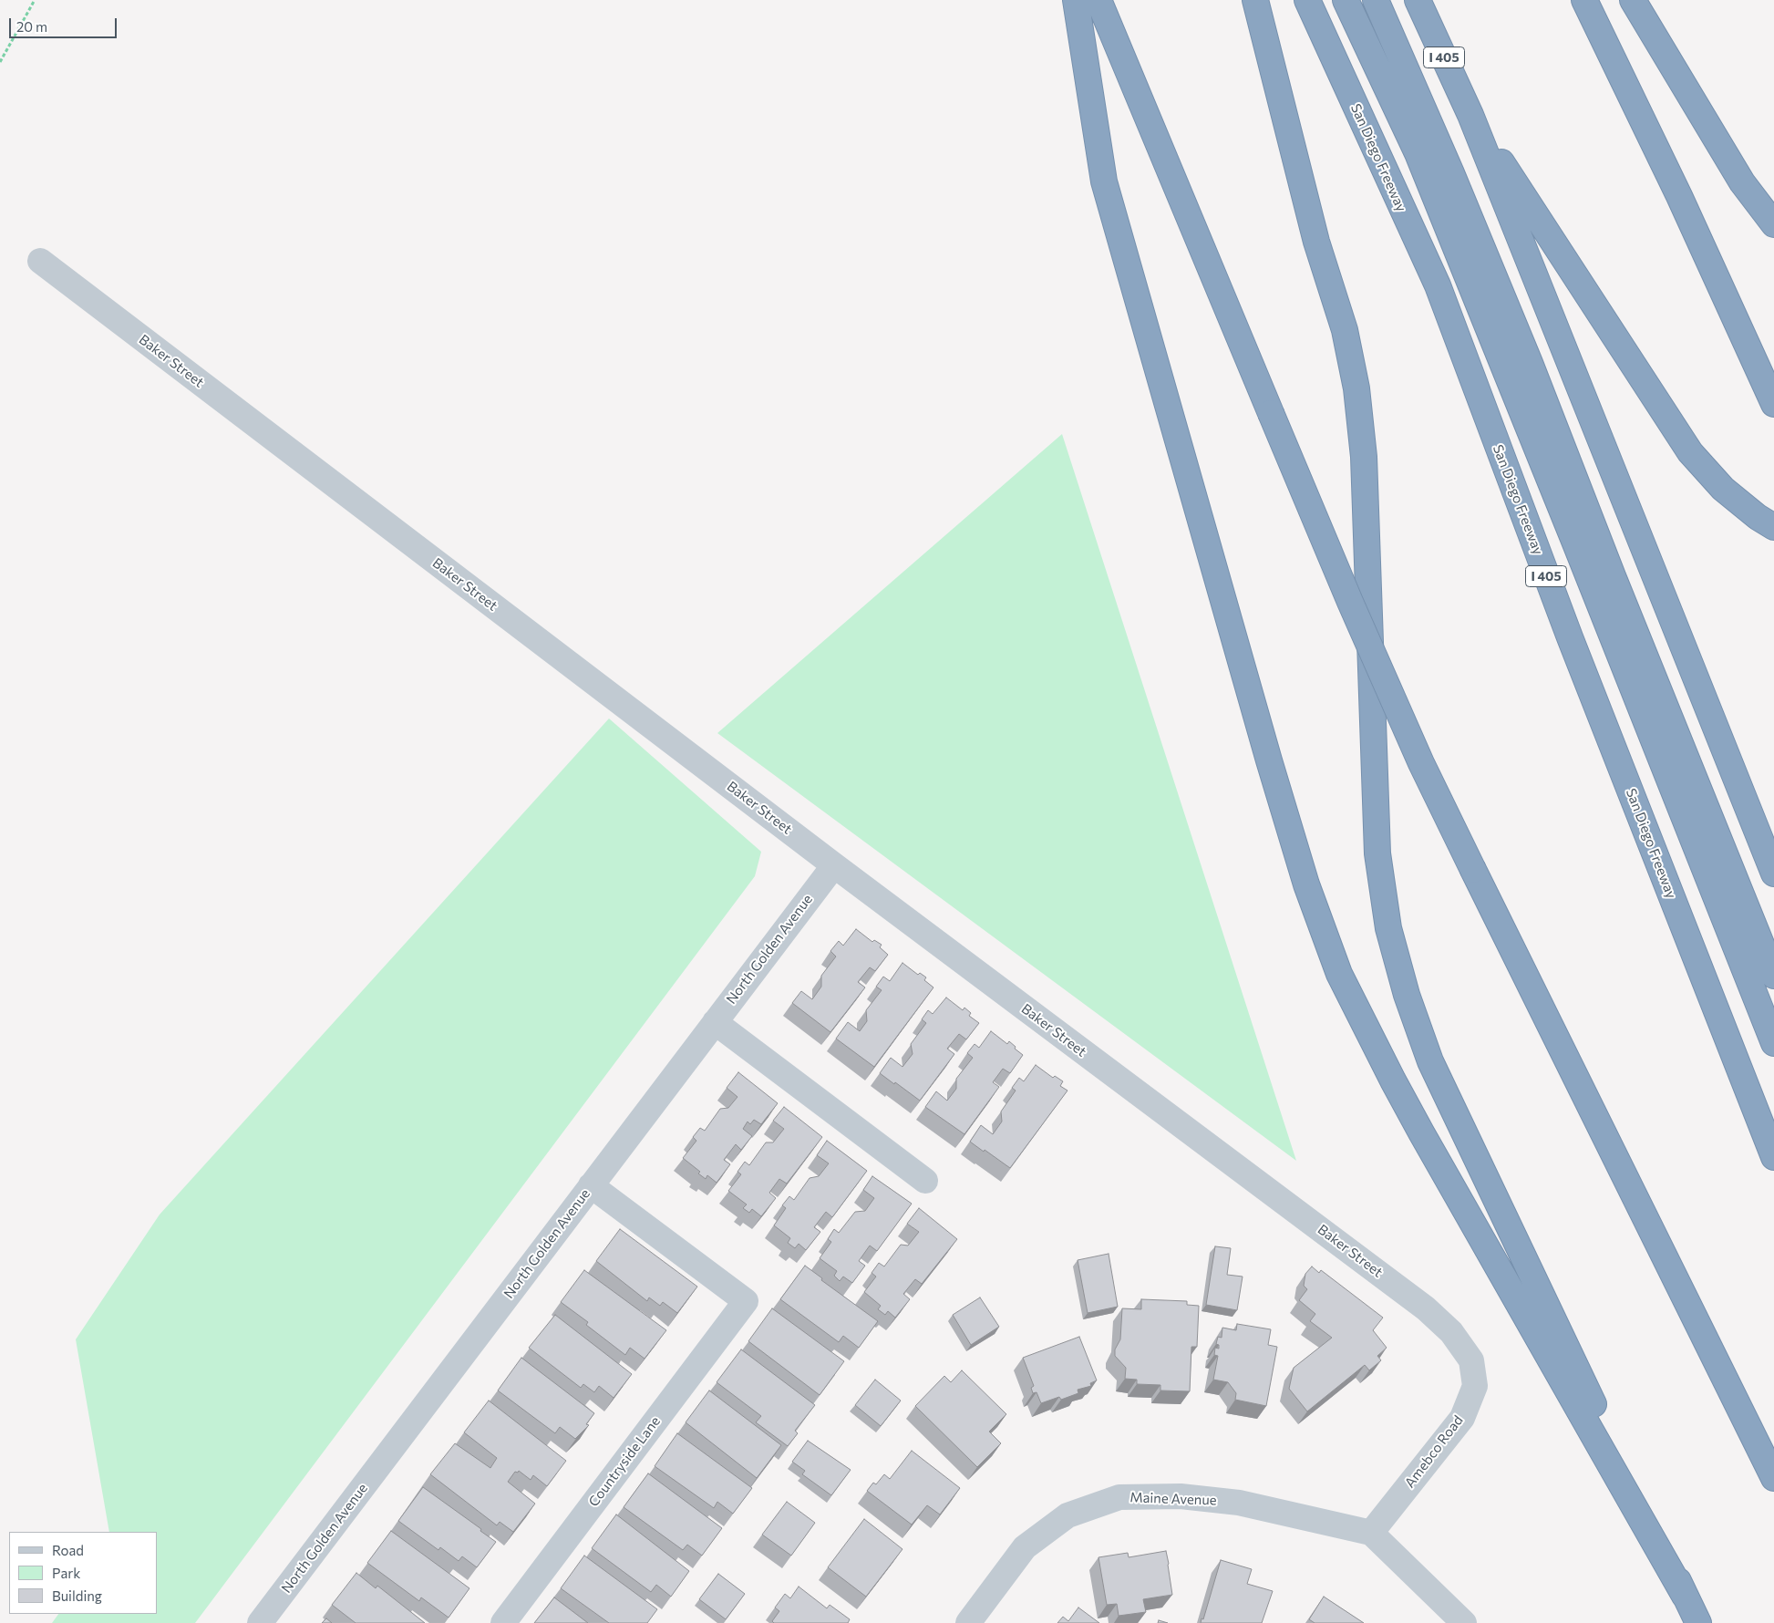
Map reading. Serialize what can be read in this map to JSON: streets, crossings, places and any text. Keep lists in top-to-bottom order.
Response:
{
  "streets": {
    "highway": ["I 405", "San Diego Freeway"],
    "street": [
      "Baker Street",
      "North Golden Avenue",
      "Amebco Road",
      "Countryside Lane",
      "Maine Avenue"
    ]
  },
  "crossings": [
    ["Baker Street", "North Golden Avenue"],
    ["Baker Street", "Amebco Road"],
    ["North Golden Avenue", "Countryside Lane"],
    ["Amebco Road", "Maine Avenue"]
  ],
  "legend": ["Road", "Park", "Building"],
  "scale_bar": "20 m"
}
